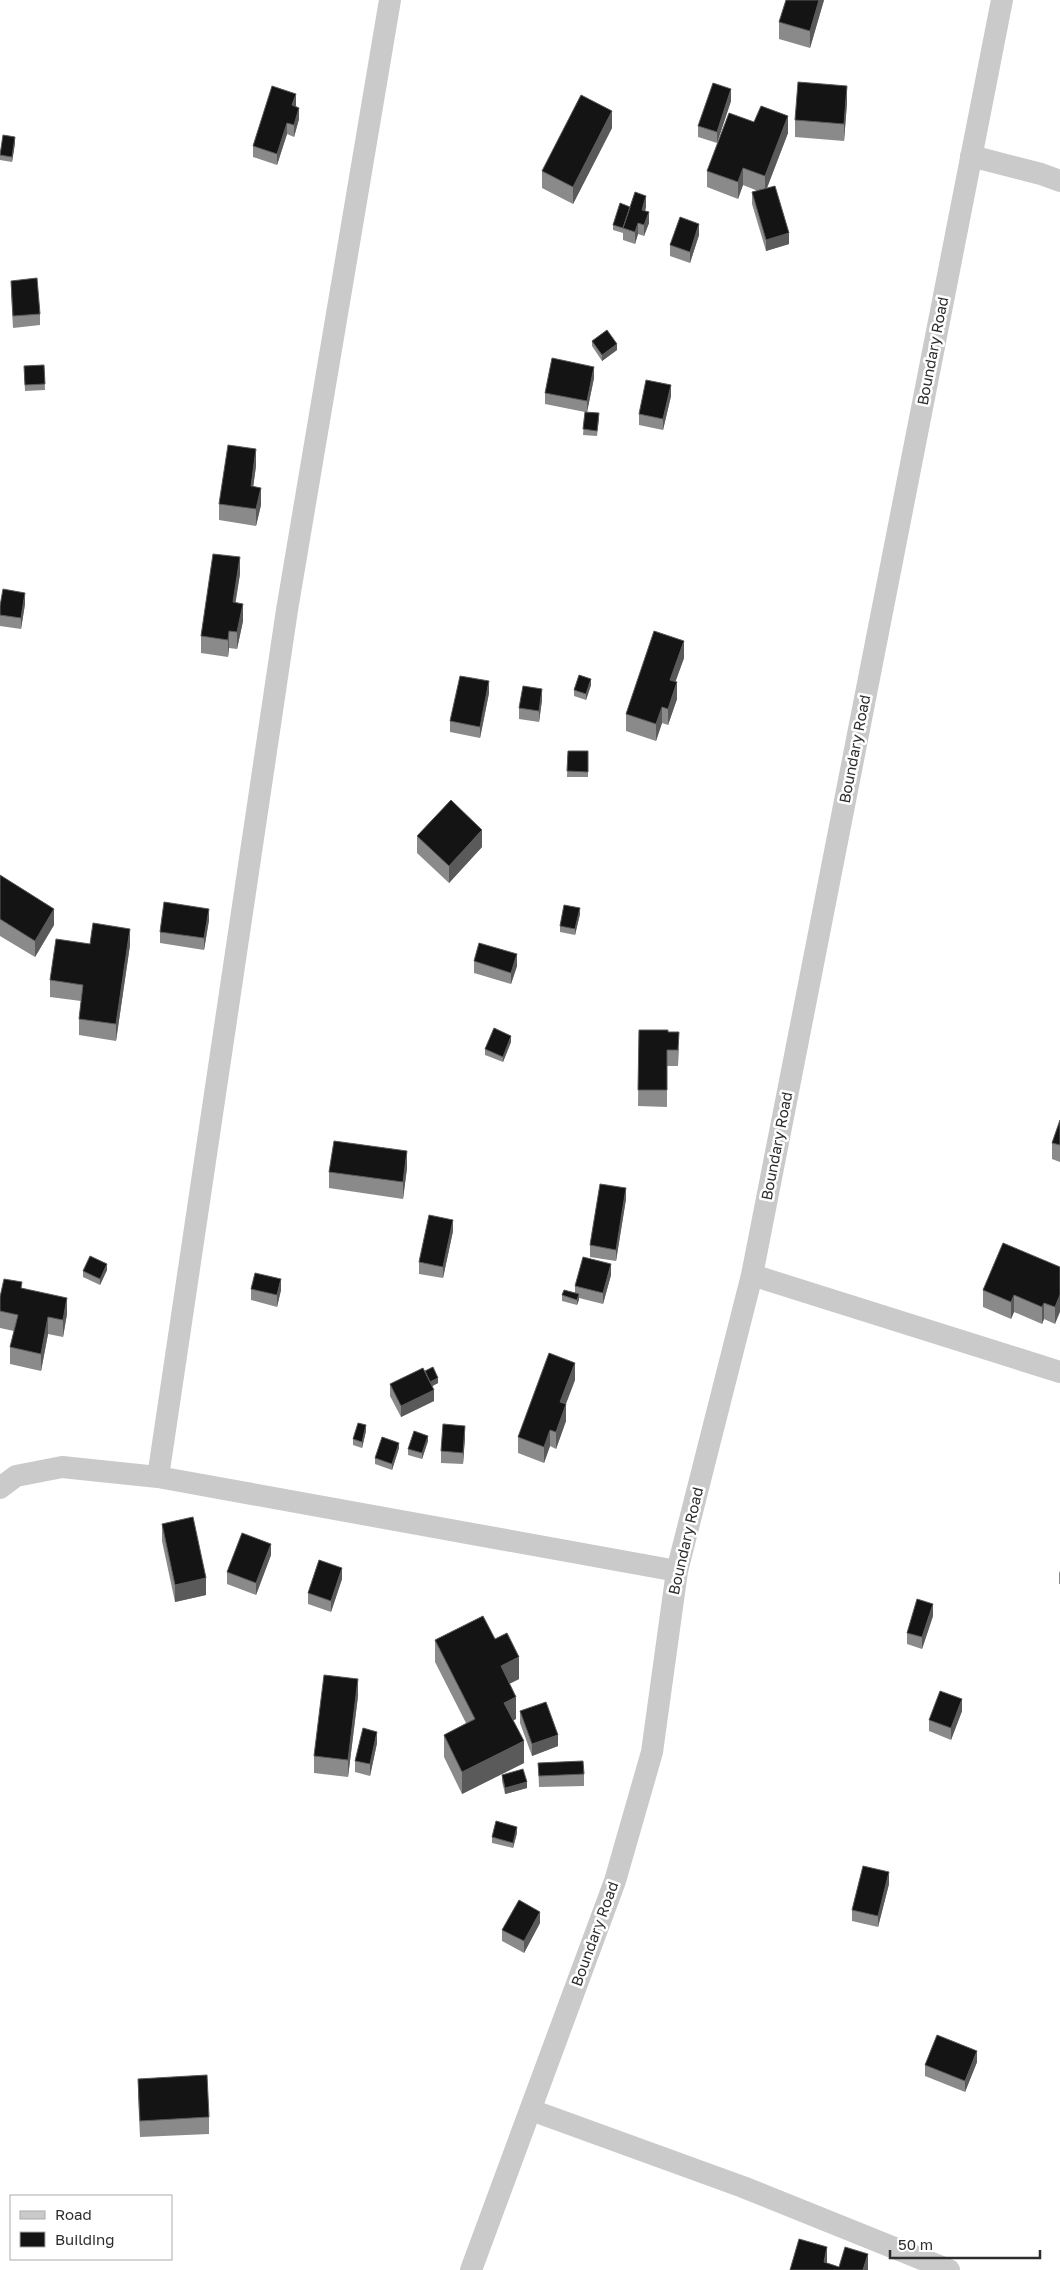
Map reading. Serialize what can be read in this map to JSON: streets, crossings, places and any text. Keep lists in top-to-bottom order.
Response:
{
  "streets": {
    "street": ["Boundary Road"]
  },
  "legend": ["Road", "Building"],
  "scale_bar": "50 m"
}
